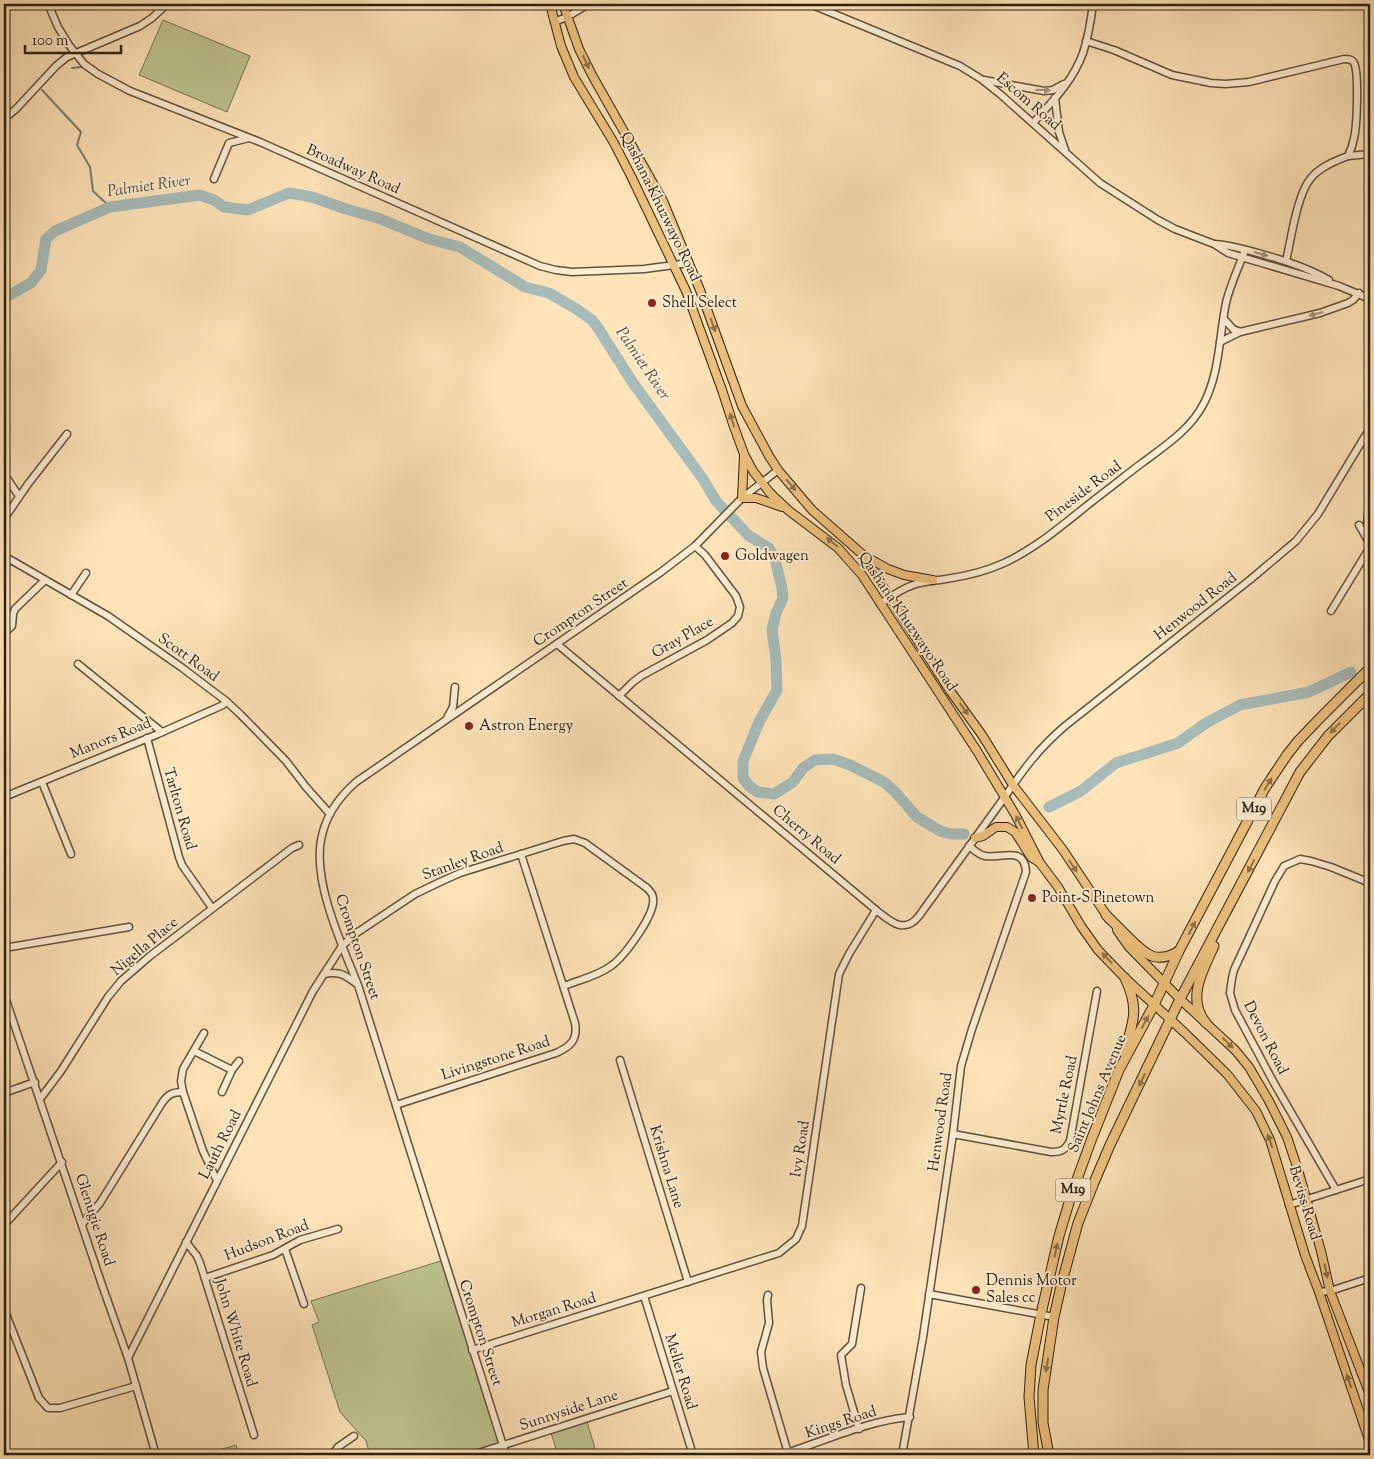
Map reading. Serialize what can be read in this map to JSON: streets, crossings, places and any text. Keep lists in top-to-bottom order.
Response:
{
  "streets": {
    "highway": ["M19", "Saint Johns Avenue"],
    "main road": ["Qashana Khuzwayo Road", "Beviss Road"],
    "street": [
      "Escom Road",
      "Broadway Road",
      "Pineside Road",
      "Henwood Road",
      "Crompton Street",
      "Gray Place",
      "Scott Road",
      "Manors Road",
      "Tarlton Road",
      "Cherry Road",
      "Stanley Road",
      "Nigella Place",
      "Devon Road",
      "Livingstone Road",
      "Myrtle Road",
      "Lauth Road",
      "Ivy Road",
      "Krishna Lane",
      "Glenugie Road",
      "Hudson Road",
      "Morgan Road",
      "John White Road",
      "Meller Road",
      "Sunnyside Lane",
      "Kings Road"
    ]
  },
  "crossings": [
    ["Escom Road", "Pineside Road"],
    ["Broadway Road", "Qashana Khuzwayo Road"],
    ["Qashana Khuzwayo Road", "Pineside Road"],
    ["Qashana Khuzwayo Road", "Henwood Road"],
    ["Qashana Khuzwayo Road", "Crompton Street"],
    ["Qashana Khuzwayo Road", "M19"],
    ["Qashana Khuzwayo Road", "Cherry Road"],
    ["Qashana Khuzwayo Road", "Saint Johns Avenue"],
    ["Qashana Khuzwayo Road", "Beviss Road"],
    ["Henwood Road", "Cherry Road"],
    ["Henwood Road", "Myrtle Road"],
    ["Henwood Road", "Kings Road"],
    ["Crompton Street", "Gray Place"],
    ["Crompton Street", "Scott Road"],
    ["Crompton Street", "Cherry Road"],
    ["Crompton Street", "Stanley Road"],
    ["Crompton Street", "Livingstone Road"],
    ["Crompton Street", "Lauth Road"],
    ["Crompton Street", "Morgan Road"],
    ["Crompton Street", "Sunnyside Lane"],
    ["Gray Place", "Cherry Road"],
    ["Scott Road", "Manors Road"],
    ["Manors Road", "Tarlton Road"],
    ["Tarlton Road", "Nigella Place"],
    ["M19", "Saint Johns Avenue"],
    ["M19", "Beviss Road"],
    ["Cherry Road", "Ivy Road"],
    ["Stanley Road", "Livingstone Road"],
    ["Stanley Road", "Lauth Road"],
    ["Nigella Place", "Glenugie Road"],
    ["Saint Johns Avenue", "Beviss Road"],
    ["Lauth Road", "Glenugie Road"],
    ["Lauth Road", "John White Road"],
    ["Ivy Road", "Krishna Lane"],
    ["Ivy Road", "Morgan Road"],
    ["Ivy Road", "Meller Road"],
    ["Hudson Road", "John White Road"],
    ["Morgan Road", "Meller Road"],
    ["Meller Road", "Sunnyside Lane"]
  ],
  "water": ["Palmiet River"],
  "places": [
    "Shell Select",
    "Goldwagen",
    "Astron Energy",
    "Point-S Pinetown",
    "Dennis Motor Sales cc"
  ],
  "scale_bar": "100 m"
}
